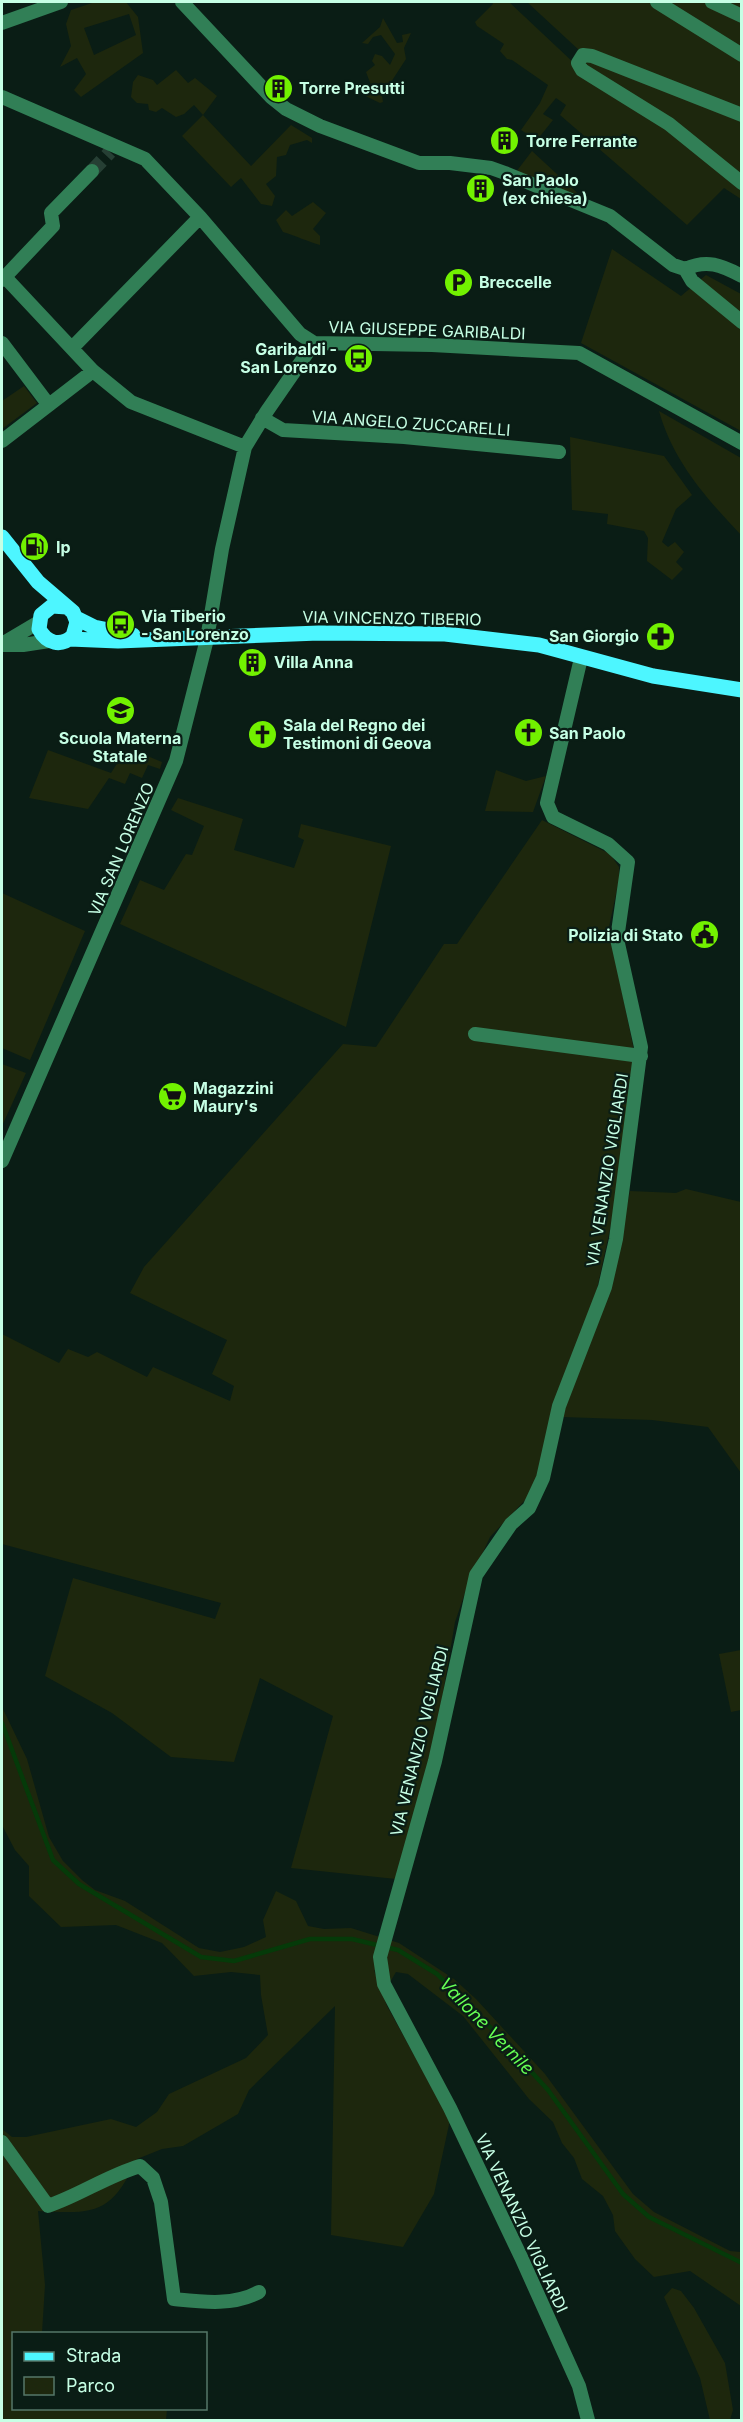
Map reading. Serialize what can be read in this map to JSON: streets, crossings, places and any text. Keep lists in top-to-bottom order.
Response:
{
  "streets": {
    "main road": ["VIA VINCENZO TIBERIO"],
    "street": [
      "VIA GIUSEPPE GARIBALDI",
      "VIA ANGELO ZUCCARELLI",
      "VIA SAN LORENZO",
      "VIA VENANZIO VIGLIARDI"
    ]
  },
  "crossings": [
    ["VIA GIUSEPPE GARIBALDI", "VIA SAN LORENZO"],
    ["VIA ANGELO ZUCCARELLI", "VIA SAN LORENZO"],
    ["VIA VINCENZO TIBERIO", "VIA SAN LORENZO"],
    ["VIA VINCENZO TIBERIO", "VIA VENANZIO VIGLIARDI"]
  ],
  "water": ["Vallone Vernile"],
  "places": {
    "building": [
      "Torre Presutti",
      "Torre Ferrante",
      "San Paolo (ex chiesa)",
      "Villa Anna"
    ],
    "parking": ["Breccelle"],
    "bus stop": ["Garibaldi - San Lorenzo", "Via Tiberio - San Lorenzo"],
    "fuel station": ["Ip"],
    "pharmacy": ["San Giorgio"],
    "school or university": ["Scuola Materna Statale"],
    "church": ["San Paolo", "Sala del Regno dei Testimoni di Geova"],
    "public building": ["Polizia di Stato"],
    "supermarket": ["Magazzini Maury's"]
  },
  "legend": ["Strada", "Parco"]
}
